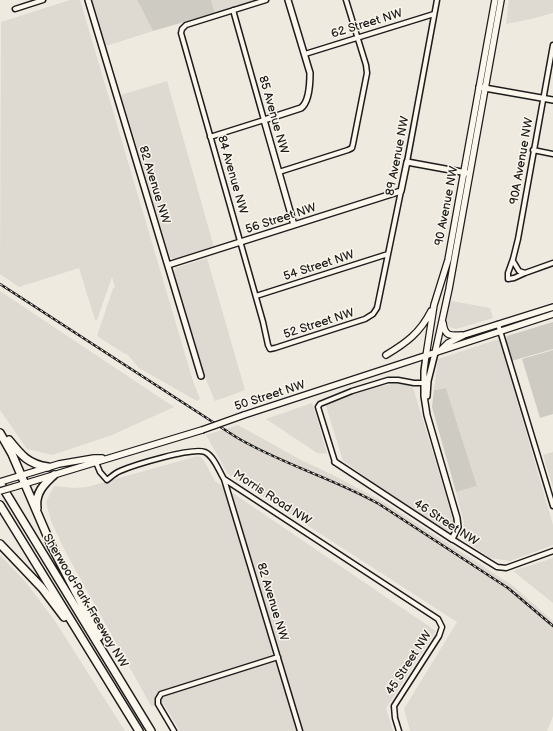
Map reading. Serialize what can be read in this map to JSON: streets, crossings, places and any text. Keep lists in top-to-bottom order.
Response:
{
  "streets": {
    "highway": ["Sherwood Park Freeway NW"],
    "main road": ["90 Avenue NW", "50 Street NW"],
    "street": [
      "62 Street NW",
      "85 Avenue NW",
      "89 Avenue NW",
      "90A Avenue NW",
      "84 Avenue NW",
      "82 Avenue NW",
      "56 Street NW",
      "54 Street NW",
      "52 Street NW",
      "Morris Road NW",
      "46 Street NW",
      "45 Street NW"
    ]
  },
  "crossings": [
    ["62 Street NW", "89 Avenue NW"],
    ["85 Avenue NW", "84 Avenue NW"],
    ["85 Avenue NW", "56 Street NW"],
    ["89 Avenue NW", "56 Street NW"],
    ["89 Avenue NW", "54 Street NW"],
    ["89 Avenue NW", "52 Street NW"],
    ["84 Avenue NW", "56 Street NW"],
    ["84 Avenue NW", "54 Street NW"],
    ["84 Avenue NW", "52 Street NW"],
    ["82 Avenue NW", "56 Street NW"],
    ["82 Avenue NW", "Morris Road NW"],
    ["90 Avenue NW", "50 Street NW"],
    ["90 Avenue NW", "46 Street NW"],
    ["50 Street NW", "Morris Road NW"],
    ["50 Street NW", "Sherwood Park Freeway NW"],
    ["Morris Road NW", "45 Street NW"]
  ]
}
